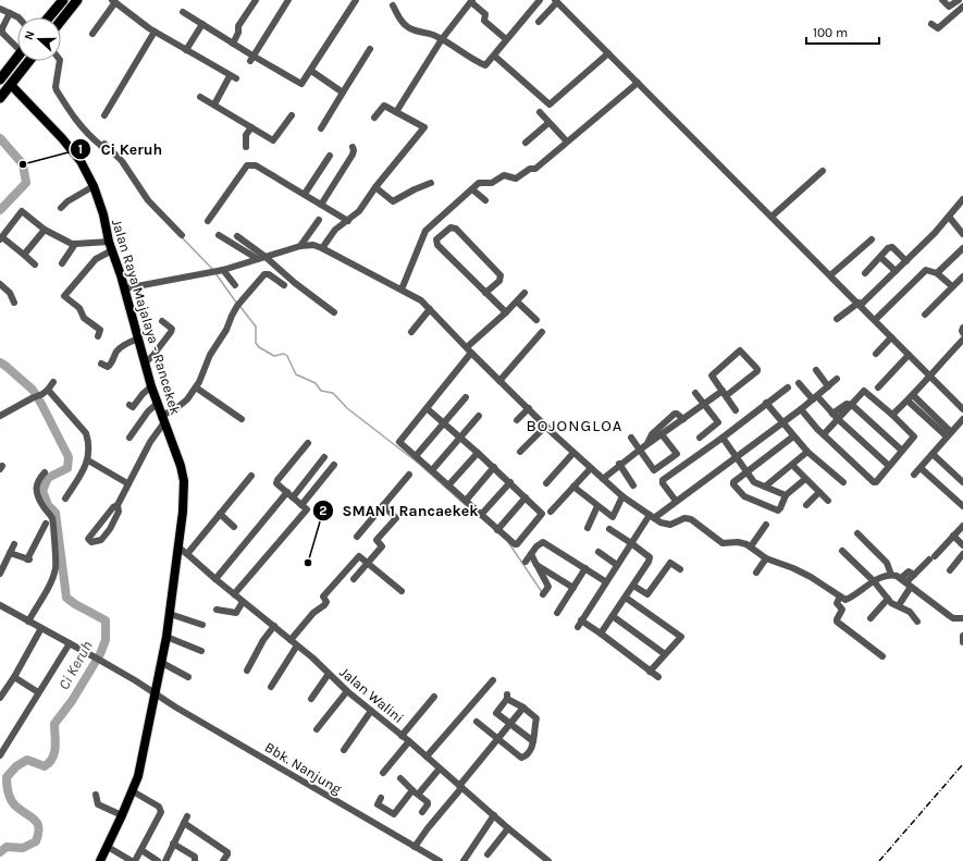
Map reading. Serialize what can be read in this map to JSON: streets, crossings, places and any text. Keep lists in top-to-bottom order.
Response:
{
  "streets": {
    "main road": ["Jalan Raya Majalaya - Rancekek"],
    "street": ["Jalan Walini", "Bbk. Nanjung"]
  },
  "crossings": [
    ["Jalan Raya Majalaya - Rancekek", "Jalan Walini"],
    ["Jalan Raya Majalaya - Rancekek", "Bbk. Nanjung"]
  ],
  "districts": ["BOJONGLOA"],
  "water": ["Ci Keruh"],
  "places": ["Ci Keruh", "SMAN 1 Rancaekek"],
  "scale_bar": "100 m",
  "north": "left"
}
